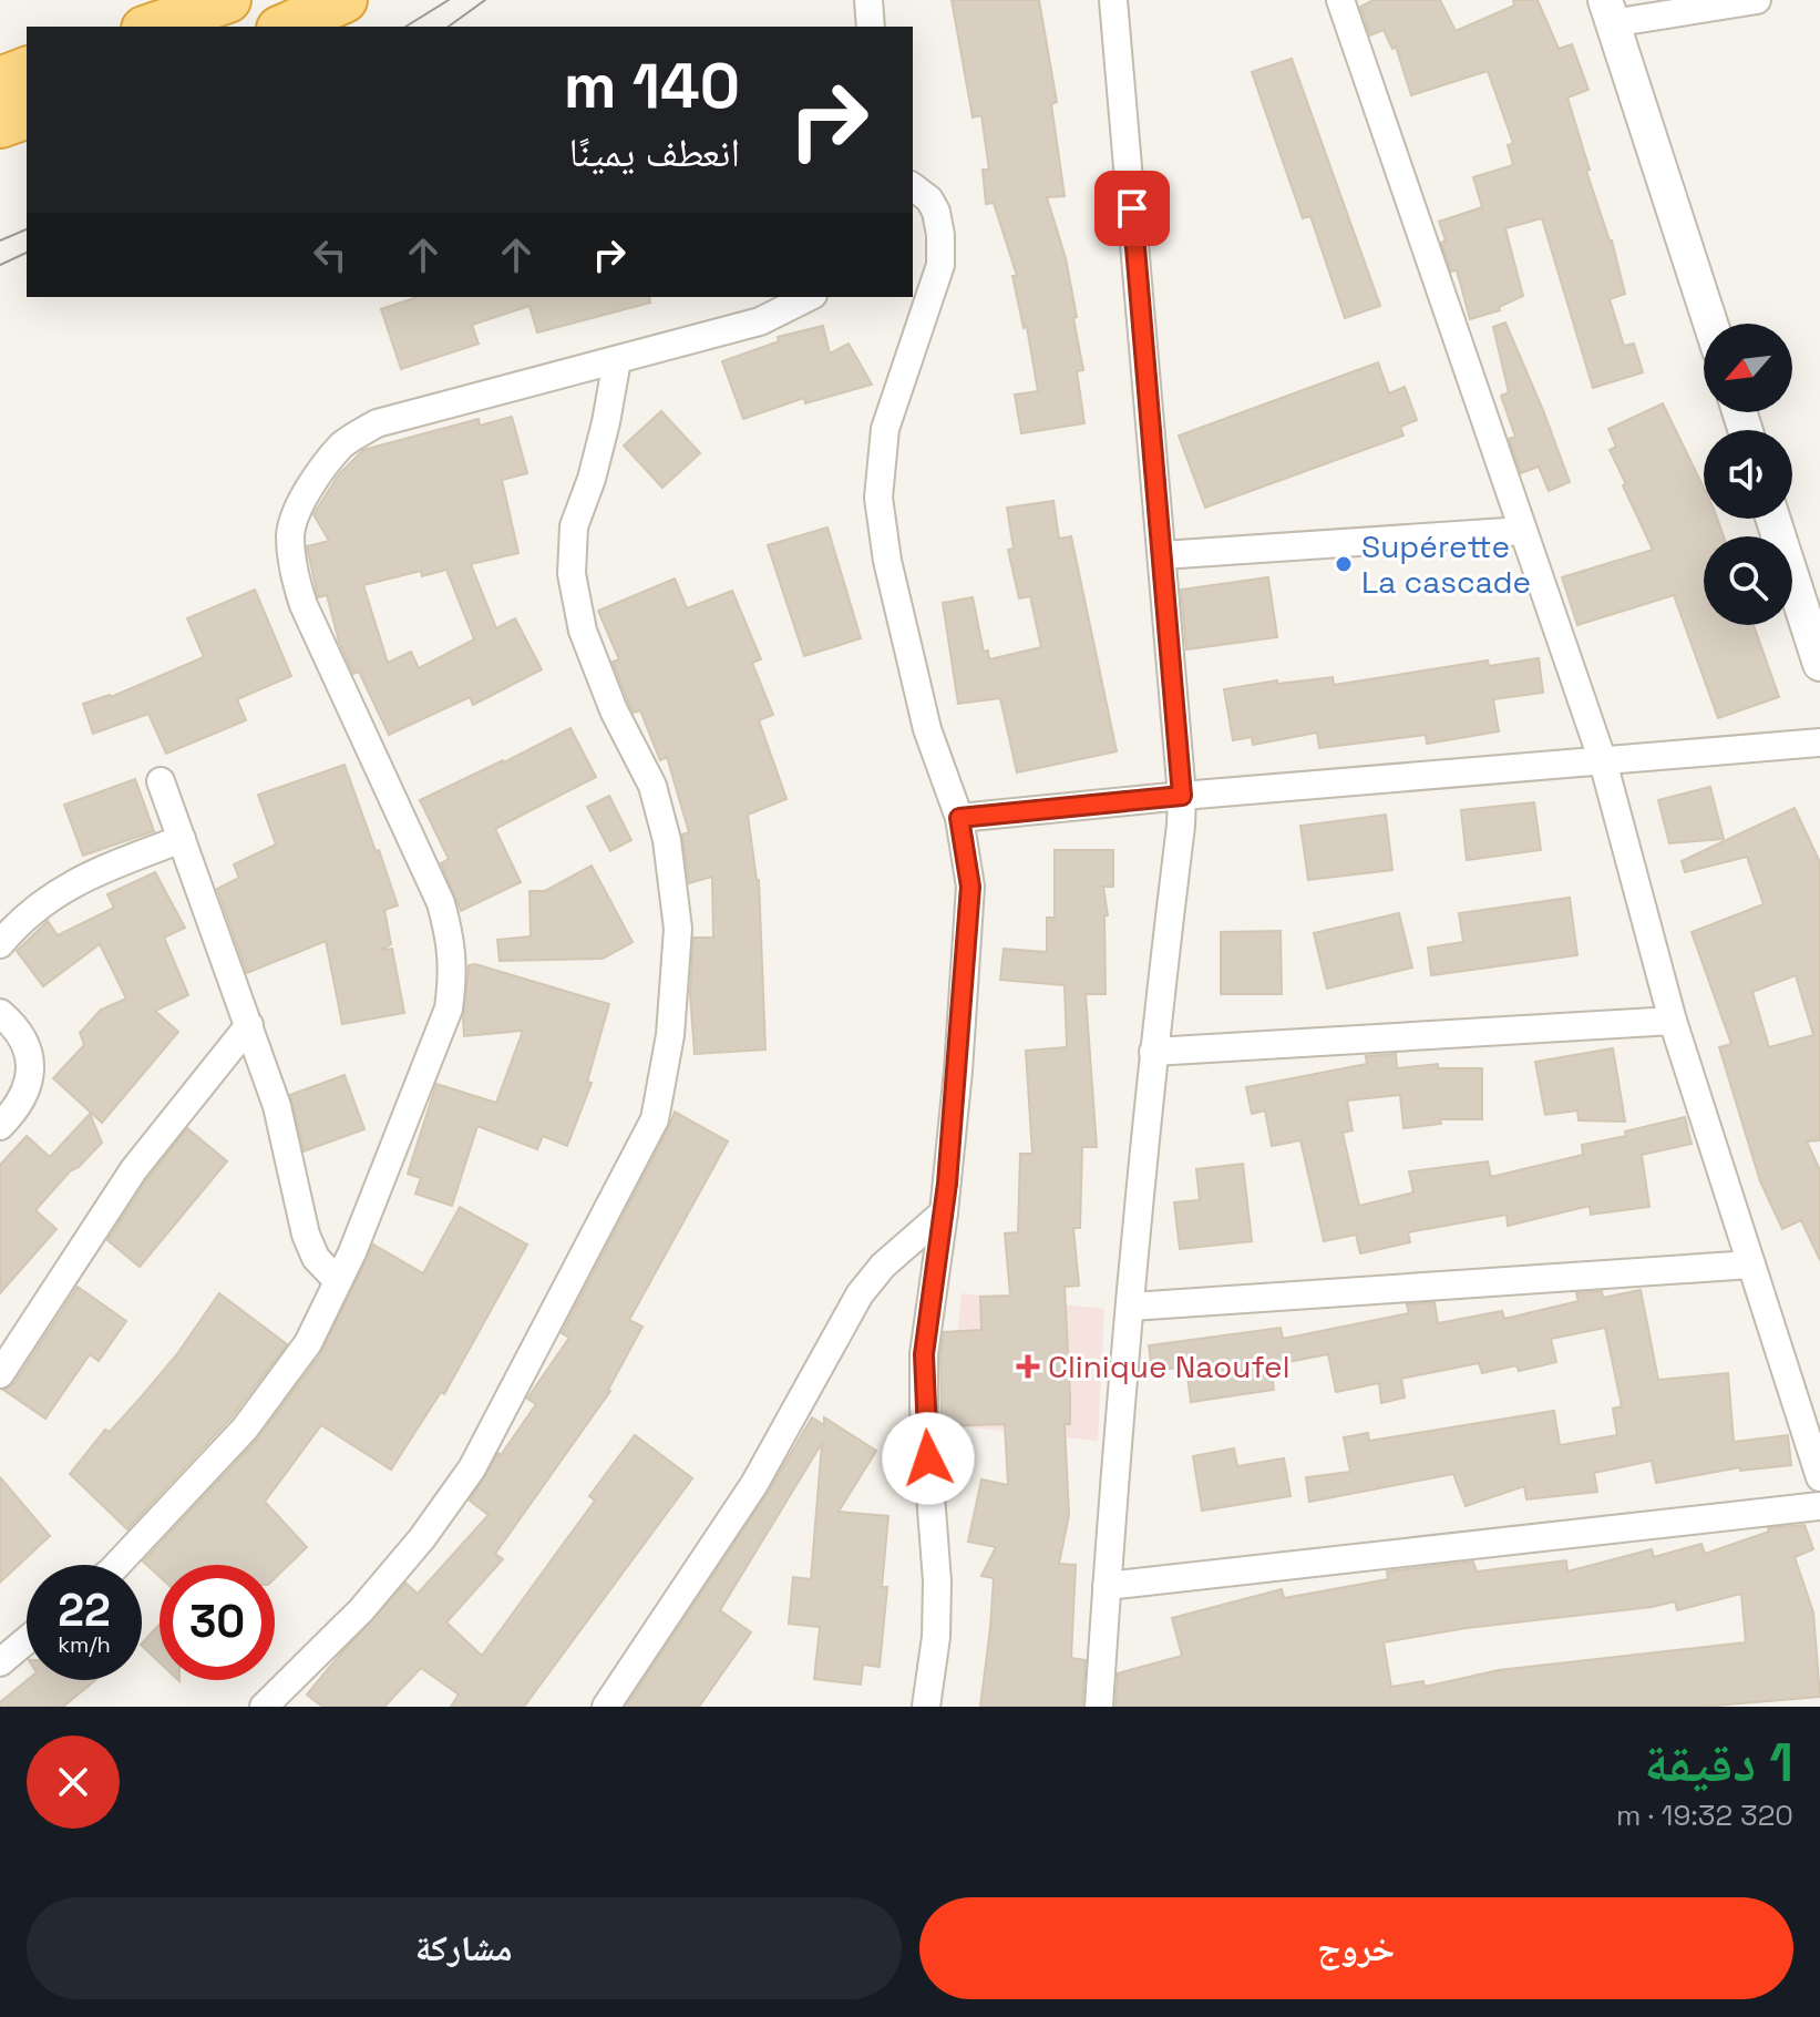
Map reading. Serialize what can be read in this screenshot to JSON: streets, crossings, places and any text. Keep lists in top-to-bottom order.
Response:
{
  "places": {
    "other": ["Supérette La cascade"],
    "health": ["Clinique Naoufel"]
  },
  "north": "bottom left",
  "page": {
    "turn": ["140 m", "انعطف يمينًا"],
    "speed": "22 km/h",
    "limit": "30",
    "heading": ["1 دقيقة", "320 m · 19:32"],
    "buttons": ["خروج", "مشاركة"]
  }
}
